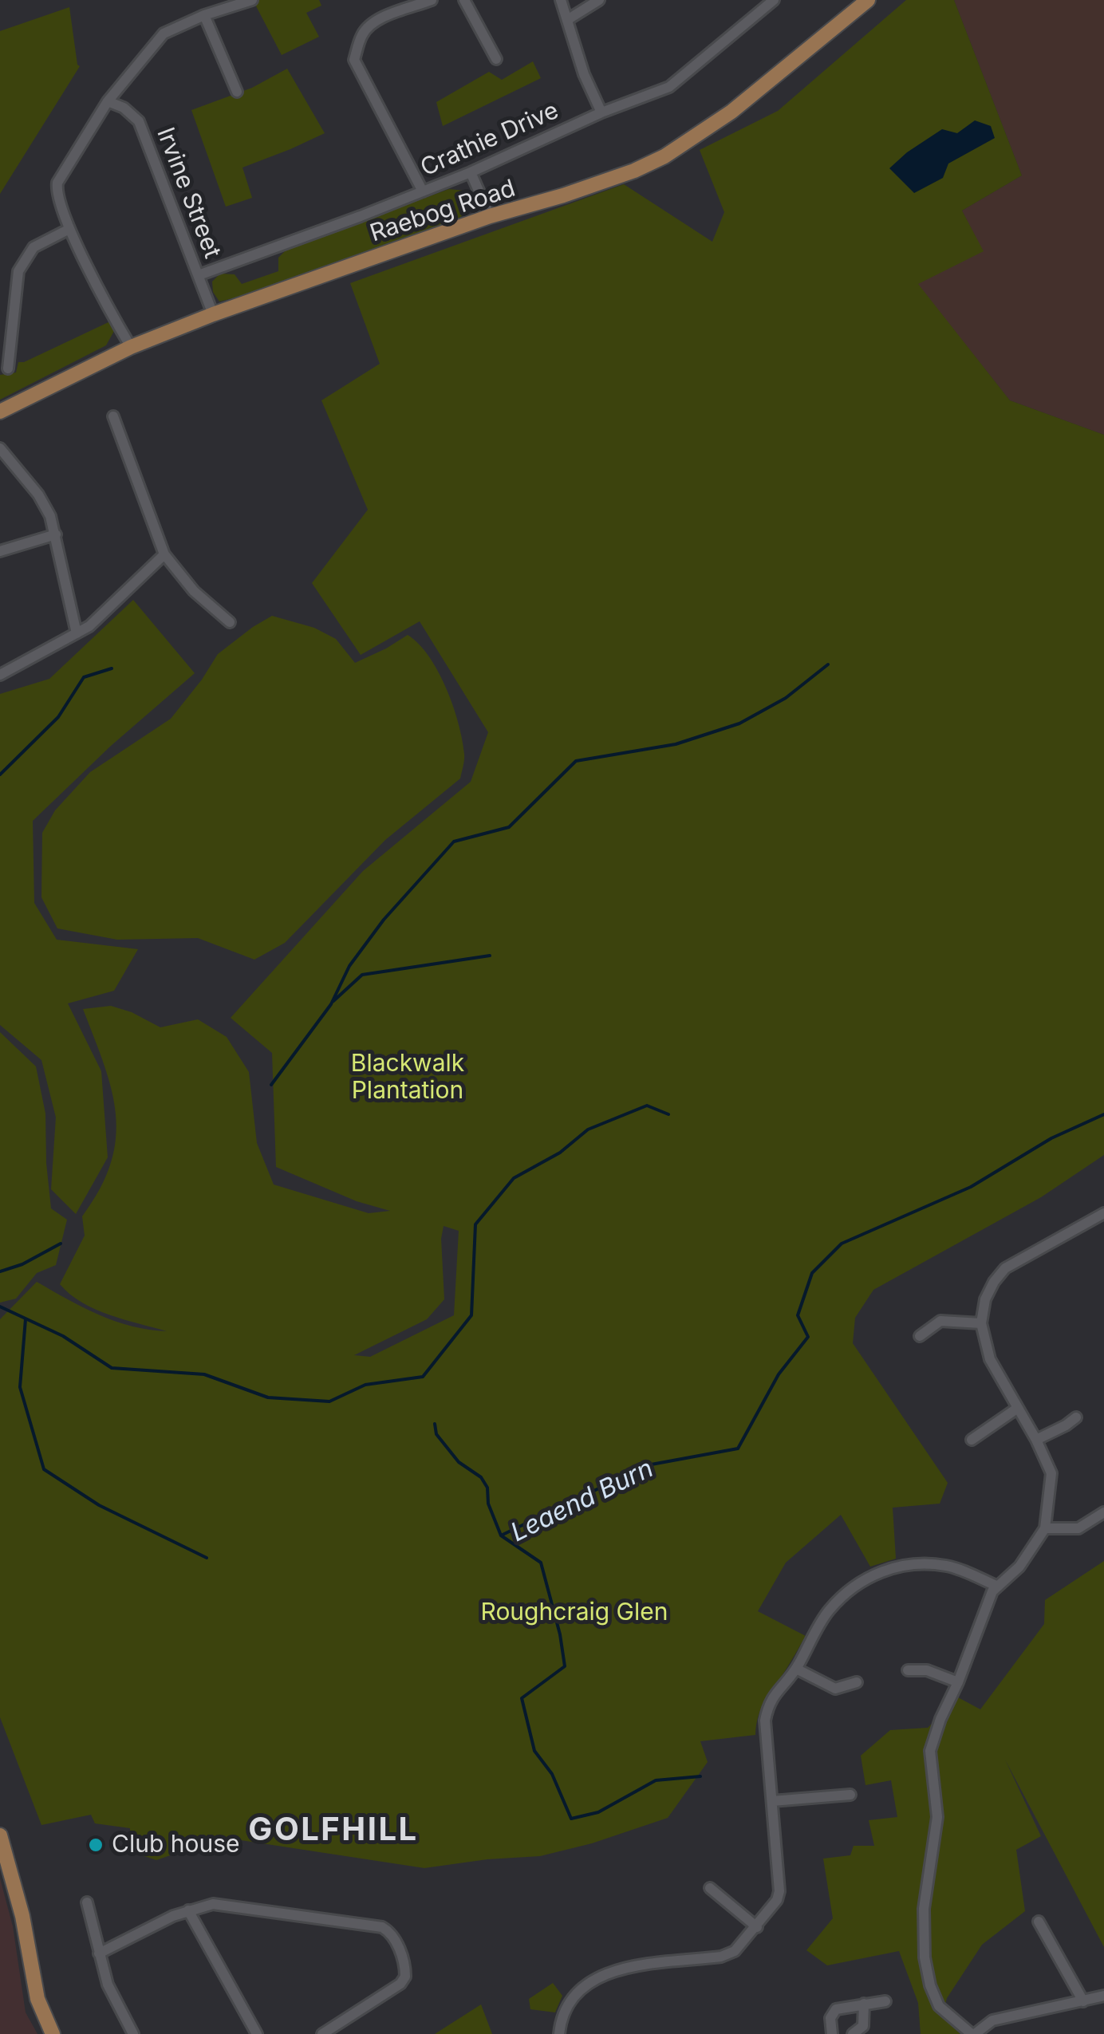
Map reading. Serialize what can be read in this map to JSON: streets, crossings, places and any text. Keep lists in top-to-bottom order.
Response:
{
  "streets": {
    "main road": ["Raebog Road"],
    "street": ["Crathie Drive", "Irvine Street"]
  },
  "crossings": [
    ["Crathie Drive", "Irvine Street"],
    ["Irvine Street", "Raebog Road"]
  ],
  "districts": ["GOLFHILL"],
  "water": ["Leaend Burn"],
  "parks": ["Blackwalk Plantation", "Roughcraig Glen"],
  "places": ["Club house"]
}
